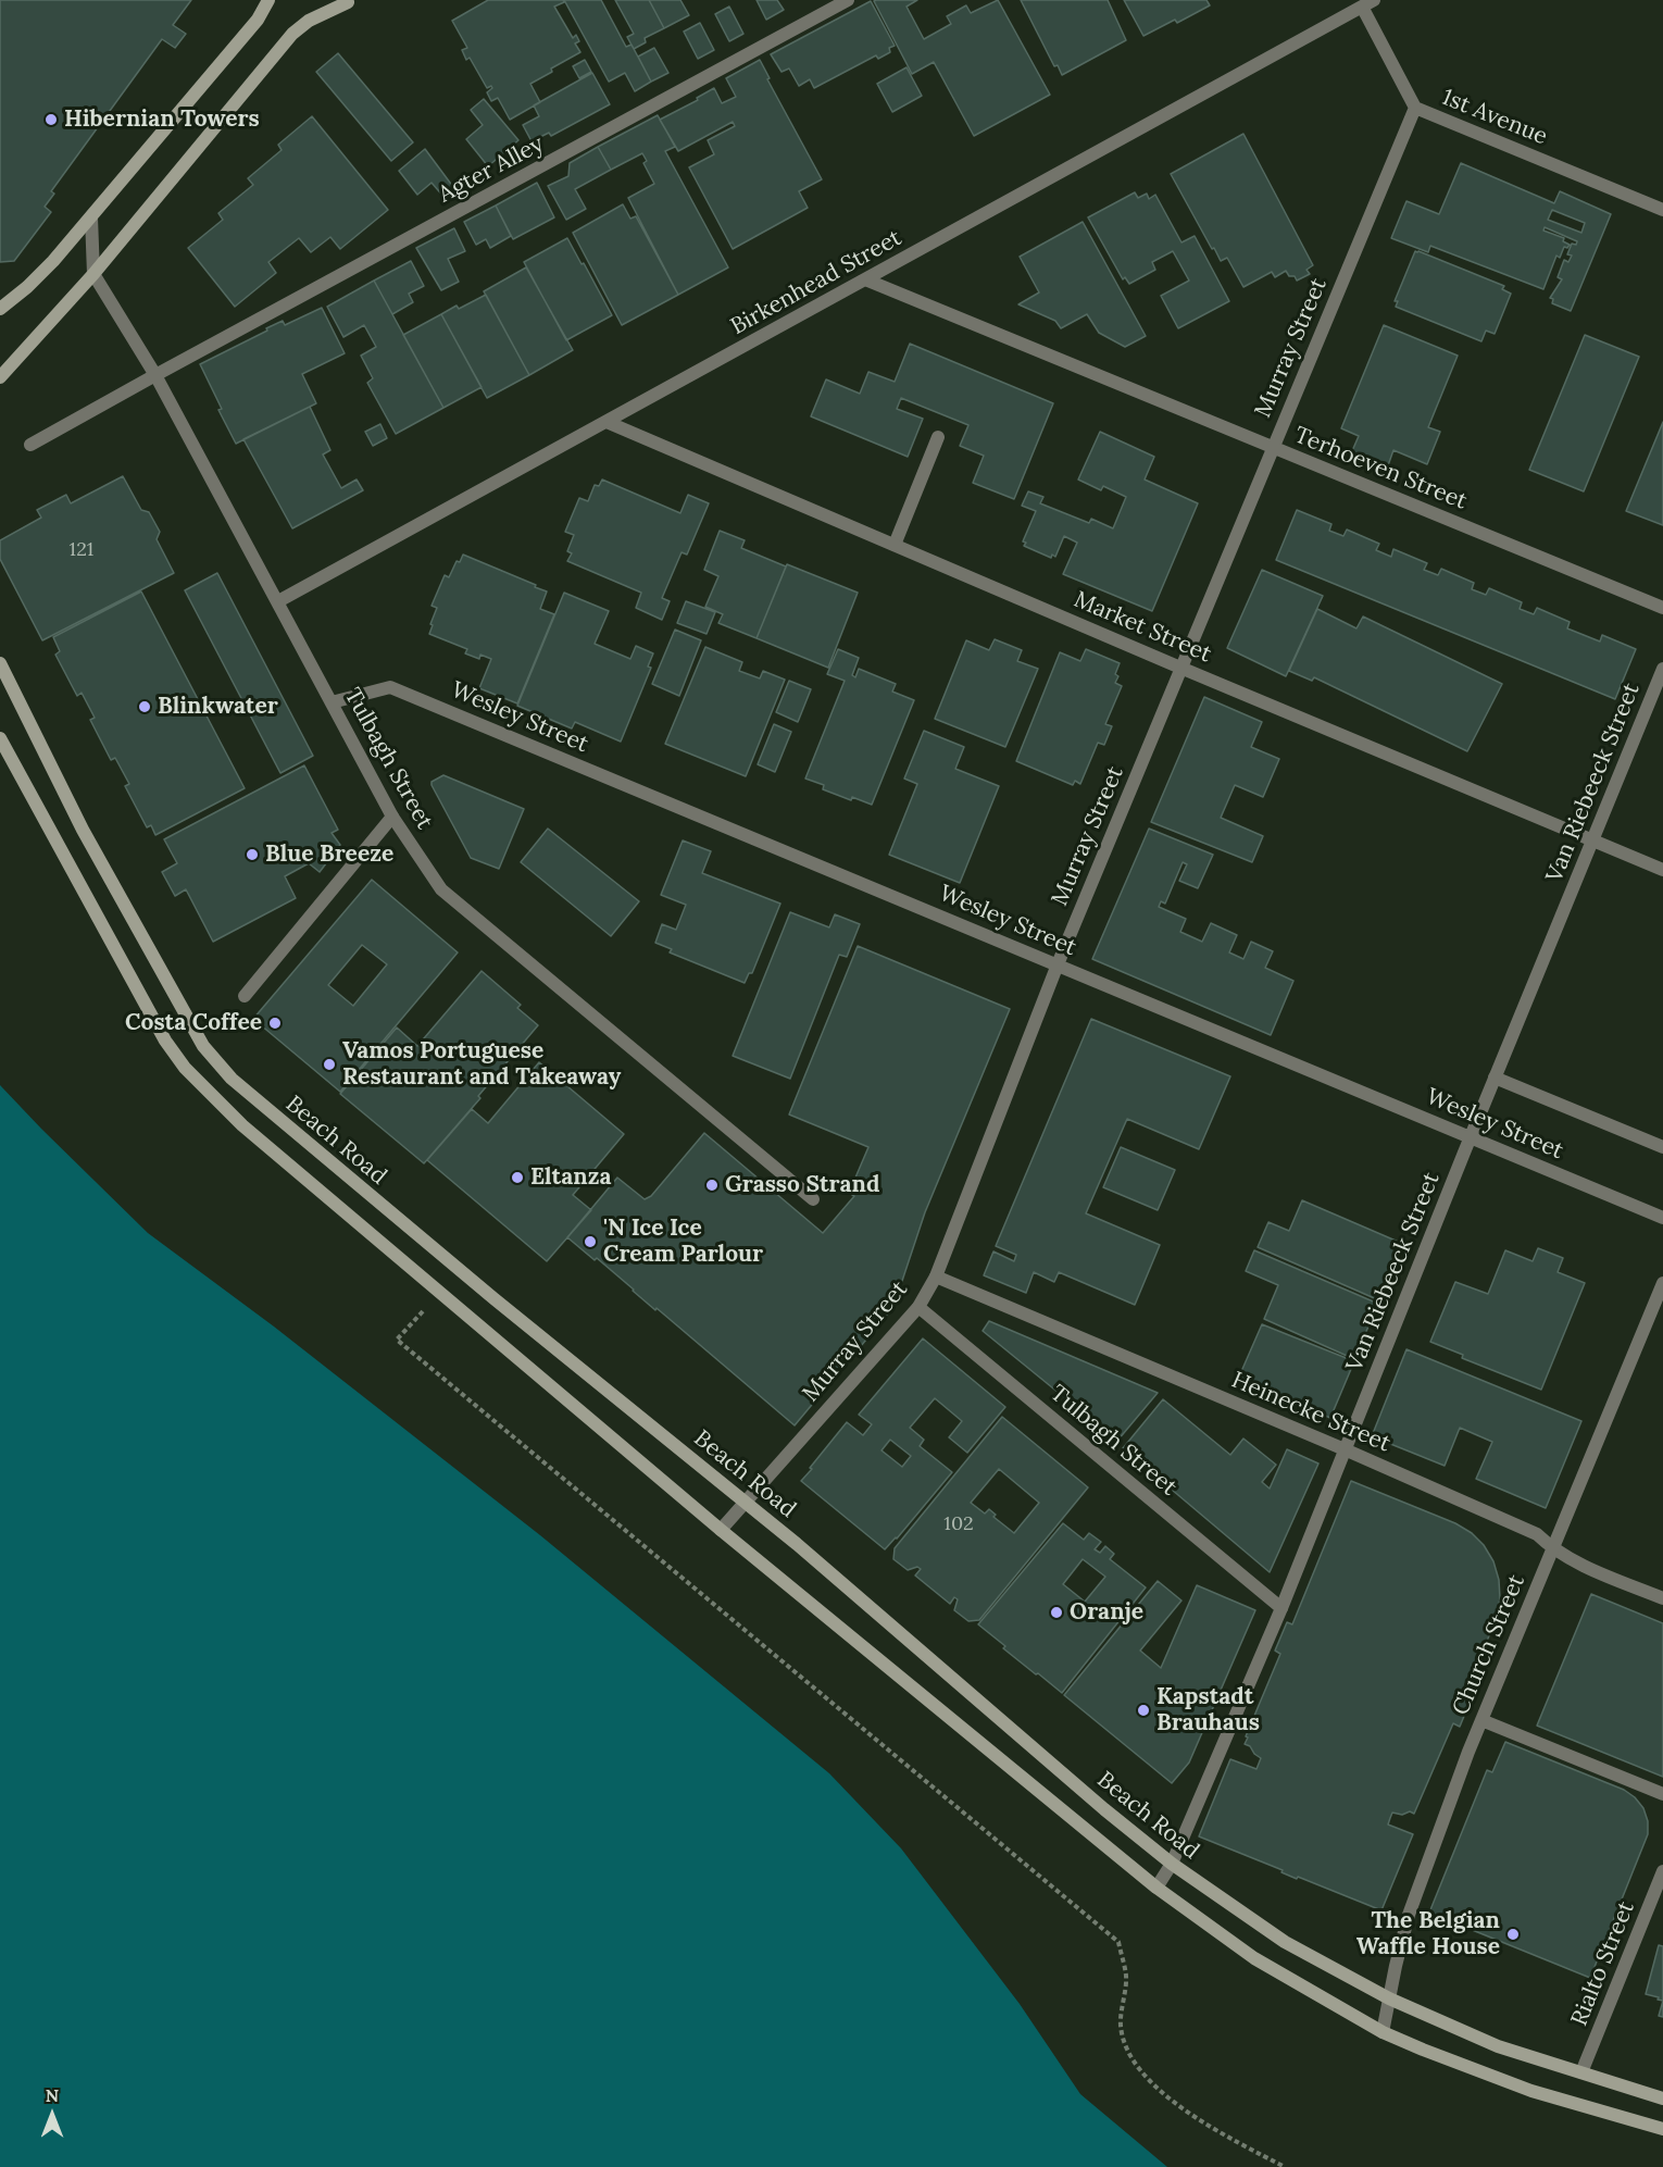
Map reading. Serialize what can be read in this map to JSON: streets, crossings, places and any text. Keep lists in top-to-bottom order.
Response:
{
  "streets": {
    "main road": ["Beach Road"],
    "street": [
      "1st Avenue",
      "Agter Alley",
      "Birkenhead Street",
      "Murray Street",
      "Terhoeven Street",
      "Market Street",
      "Wesley Street",
      "Tulbagh Street",
      "Van Riebeeck Street",
      "Heinecke Street",
      "Church Street",
      "Rialto Street"
    ]
  },
  "crossings": [
    ["1st Avenue", "Birkenhead Street"],
    ["1st Avenue", "Murray Street"],
    ["Agter Alley", "Tulbagh Street"],
    ["Birkenhead Street", "Terhoeven Street"],
    ["Birkenhead Street", "Market Street"],
    ["Birkenhead Street", "Tulbagh Street"],
    ["Murray Street", "Terhoeven Street"],
    ["Murray Street", "Market Street"],
    ["Murray Street", "Wesley Street"],
    ["Murray Street", "Tulbagh Street"],
    ["Murray Street", "Beach Road"],
    ["Murray Street", "Heinecke Street"],
    ["Market Street", "Van Riebeeck Street"],
    ["Wesley Street", "Tulbagh Street"],
    ["Wesley Street", "Van Riebeeck Street"],
    ["Tulbagh Street", "Van Riebeeck Street"],
    ["Van Riebeeck Street", "Beach Road"],
    ["Van Riebeeck Street", "Heinecke Street"],
    ["Beach Road", "Church Street"],
    ["Beach Road", "Rialto Street"],
    ["Heinecke Street", "Church Street"]
  ],
  "places": [
    "Hibernian Towers",
    "Blinkwater",
    "Blue Breeze",
    "Costa Coffee",
    "Vamos Portuguese Restaurant and Takeaway",
    "Eltanza",
    "Grasso Strand",
    "'N Ice Ice Cream Parlour",
    "Oranje",
    "Kapstadt Brauhaus",
    "The Belgian Waffle House"
  ],
  "house_numbers": ["121", "102"],
  "north": "top"
}
